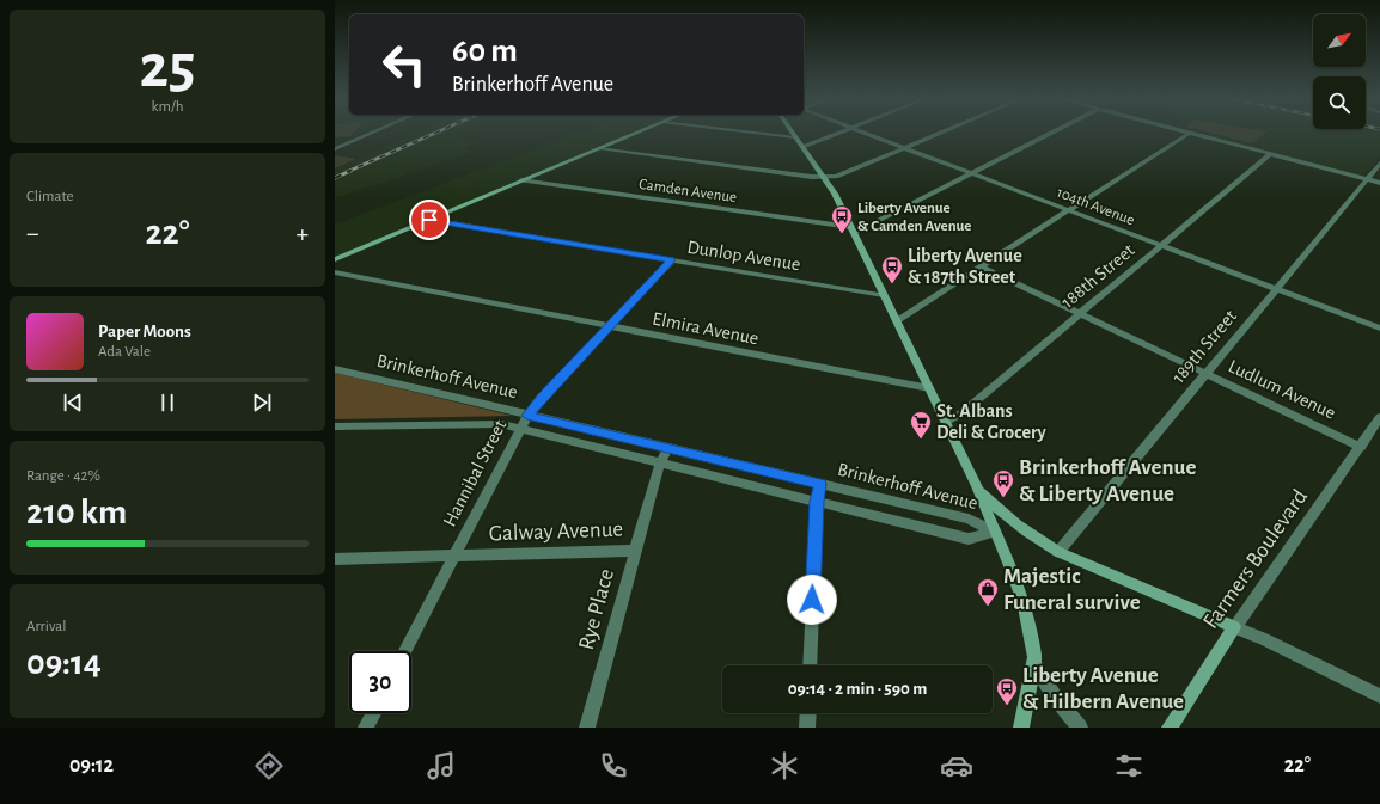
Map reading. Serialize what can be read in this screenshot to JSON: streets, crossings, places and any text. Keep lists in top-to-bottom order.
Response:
{
  "streets": {
    "main road": ["Brinkerhoff Avenue", "Farmers Boulevard"],
    "street": [
      "Camden Avenue",
      "104th Avenue",
      "Dunlop Avenue",
      "188th Street",
      "Elmira Avenue",
      "189th Street",
      "Ludlum Avenue",
      "Hannibal Street",
      "Galway Avenue",
      "Rye Place"
    ]
  },
  "crossings": [
    ["104th Avenue", "188th Street"],
    ["104th Avenue", "189th Street"],
    ["Dunlop Avenue", "Hannibal Street"],
    ["188th Street", "Ludlum Avenue"],
    ["Elmira Avenue", "Hannibal Street"],
    ["189th Street", "Brinkerhoff Avenue"],
    ["189th Street", "Ludlum Avenue"],
    ["Brinkerhoff Avenue", "Hannibal Street"],
    ["Brinkerhoff Avenue", "Farmers Boulevard"],
    ["Brinkerhoff Avenue", "Rye Place"],
    ["Ludlum Avenue", "Farmers Boulevard"],
    ["Hannibal Street", "Galway Avenue"],
    ["Galway Avenue", "Rye Place"]
  ],
  "places": {
    "bus stop": [
      "Liberty Avenue & Camden Avenue",
      "Liberty Avenue & 187th Street",
      "Brinkerhoff Avenue & Liberty Avenue",
      "Liberty Avenue & Hilbern Avenue"
    ],
    "supermarket": ["St. Albans Deli & Grocery"],
    "shop": ["Majestic Funeral survive"]
  },
  "north": "top right",
  "page": {
    "tile": [
      ["25", "km/h"],
      "Climate",
      ["Range · 42%", "210 km"],
      ["Arrival", "09:14"]
    ],
    "turn": ["60 m", "Brinkerhoff Avenue"],
    "heat": ["−", "22°", "+"],
    "song": ["Paper Moons", "Ada Vale"],
    "limit": "30",
    "trip": "09:14 · 2 min · 590 m",
    "tabs": ["09:12", "22°"]
  }
}
